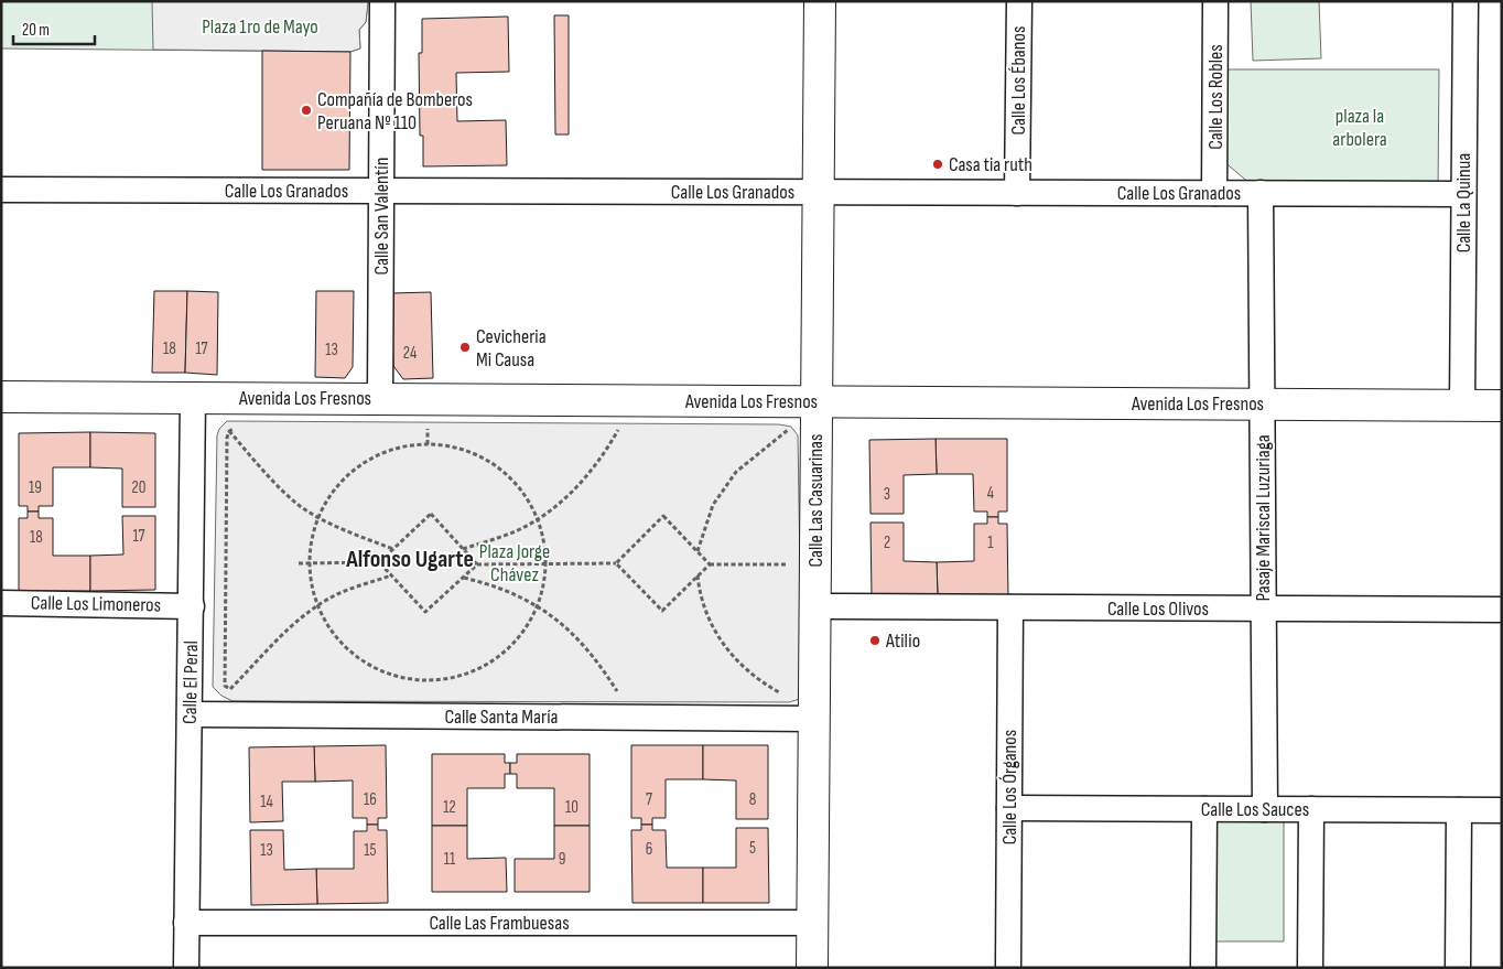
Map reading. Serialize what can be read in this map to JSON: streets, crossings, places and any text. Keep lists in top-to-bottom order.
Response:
{
  "streets": {
    "street": [
      "Calle Los Ébanos",
      "Calle Los Robles",
      "Calle Los Granados",
      "Calle La Quinua",
      "Calle San Valentín",
      "Avenida Los Fresnos",
      "Calle Las Casuarinas",
      "Pasaje Mariscal Luzuriaga",
      "Calle Los Limoneros",
      "Calle Los Olivos",
      "Calle El Peral",
      "Calle Santa María",
      "Calle Los Órganos",
      "Calle Los Sauces",
      "Calle Las Frambuesas"
    ]
  },
  "crossings": [
    ["Calle Los Ébanos", "Calle Los Granados"],
    ["Calle Los Robles", "Calle Los Granados"],
    ["Calle Los Granados", "Calle La Quinua"],
    ["Calle Los Granados", "Calle San Valentín"],
    ["Calle Los Granados", "Calle Las Casuarinas"],
    ["Calle Los Granados", "Pasaje Mariscal Luzuriaga"],
    ["Calle La Quinua", "Avenida Los Fresnos"],
    ["Calle San Valentín", "Avenida Los Fresnos"],
    ["Avenida Los Fresnos", "Calle Las Casuarinas"],
    ["Avenida Los Fresnos", "Pasaje Mariscal Luzuriaga"],
    ["Avenida Los Fresnos", "Calle El Peral"],
    ["Calle Las Casuarinas", "Calle Los Olivos"],
    ["Calle Las Casuarinas", "Calle Santa María"],
    ["Calle Las Casuarinas", "Calle Las Frambuesas"],
    ["Pasaje Mariscal Luzuriaga", "Calle Los Olivos"],
    ["Pasaje Mariscal Luzuriaga", "Calle Los Sauces"],
    ["Calle Los Limoneros", "Calle El Peral"],
    ["Calle Los Olivos", "Calle Los Órganos"],
    ["Calle El Peral", "Calle Santa María"],
    ["Calle El Peral", "Calle Las Frambuesas"],
    ["Calle Los Órganos", "Calle Los Sauces"]
  ],
  "districts": ["Alfonso Ugarte"],
  "parks": ["Plaza 1ro de Mayo", "plaza la arbolera", "Plaza Jorge Chávez"],
  "places": [
    "Compañía de Bomberos Peruana Nº 110",
    "Casa tia ruth",
    "Cevicheria Mi Causa",
    "Atilio"
  ],
  "house_numbers": [
    "18",
    "17",
    "13",
    "24",
    "19",
    "20",
    "4",
    "3",
    "17",
    "18",
    "2",
    "1",
    "16",
    "7",
    "8",
    "14",
    "12",
    "10",
    "5",
    "6",
    "13",
    "15",
    "11",
    "9"
  ],
  "scale_bar": "20 m"
}
